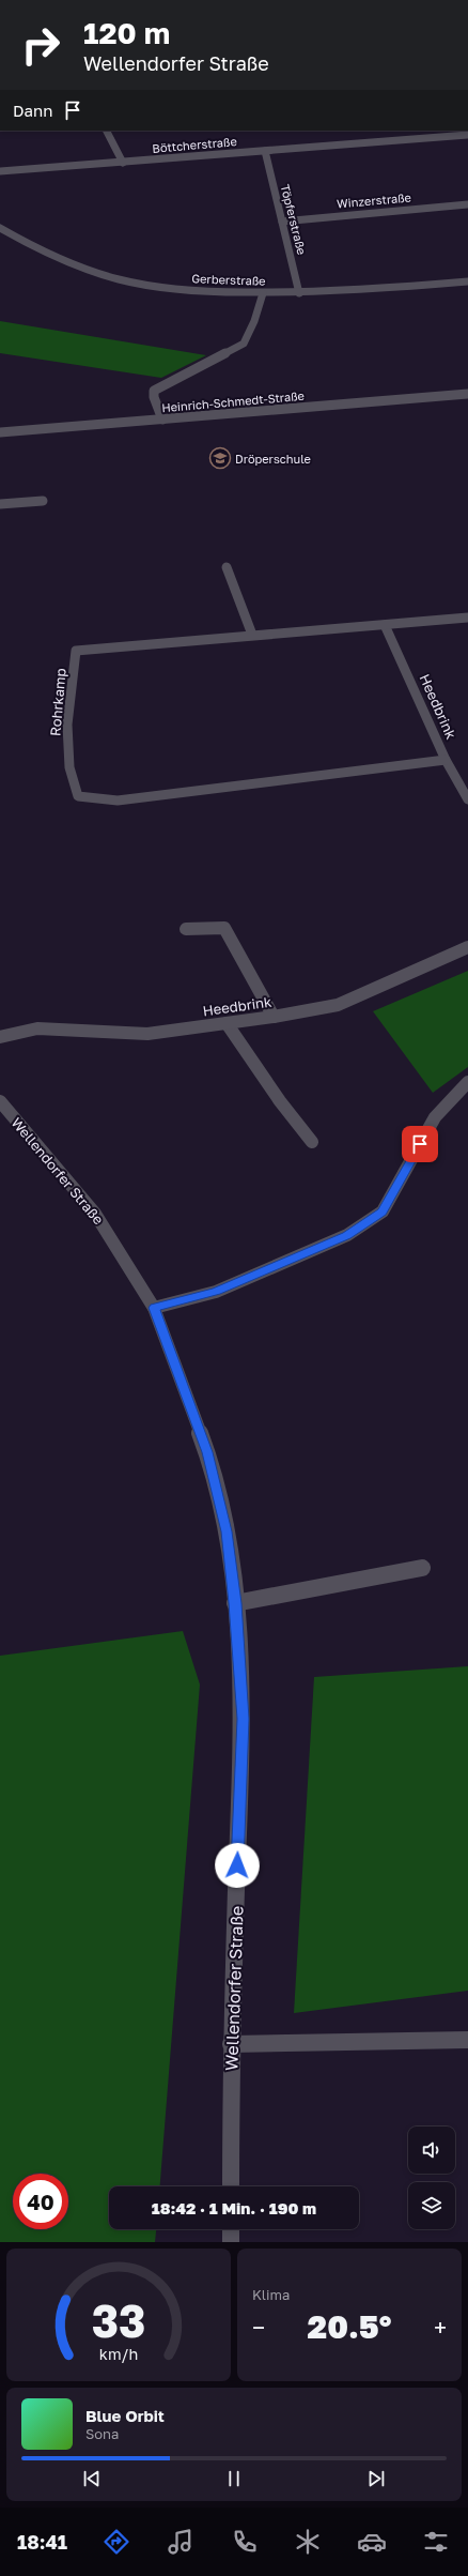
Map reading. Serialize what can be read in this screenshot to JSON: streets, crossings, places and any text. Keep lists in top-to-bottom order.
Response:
{
  "streets": {
    "street": [
      "Böttcherstraße",
      "Winzerstraße",
      "Töpferstraße",
      "Gerberstraße",
      "Heinrich-Schmedt-Straße",
      "Rohrkamp",
      "Heedbrink",
      "Wellendorfer Straße"
    ]
  },
  "crossings": [
    ["Böttcherstraße", "Töpferstraße"],
    ["Winzerstraße", "Töpferstraße"],
    ["Töpferstraße", "Gerberstraße"],
    ["Rohrkamp", "Heedbrink"]
  ],
  "places": {
    "school or university": ["Dröperschule"]
  },
  "page": {
    "turn": ["120 m", "Wellendorfer Straße"],
    "then": "Dann",
    "limit": "40",
    "trip": "18:42 · 1 Min. · 190 m",
    "tile": "Klima",
    "heat": ["−", "20.5°", "+"],
    "song": ["Blue Orbit", "Sona"],
    "tabs": "18:41",
    "gauge": ["33", "km/h"]
  }
}
